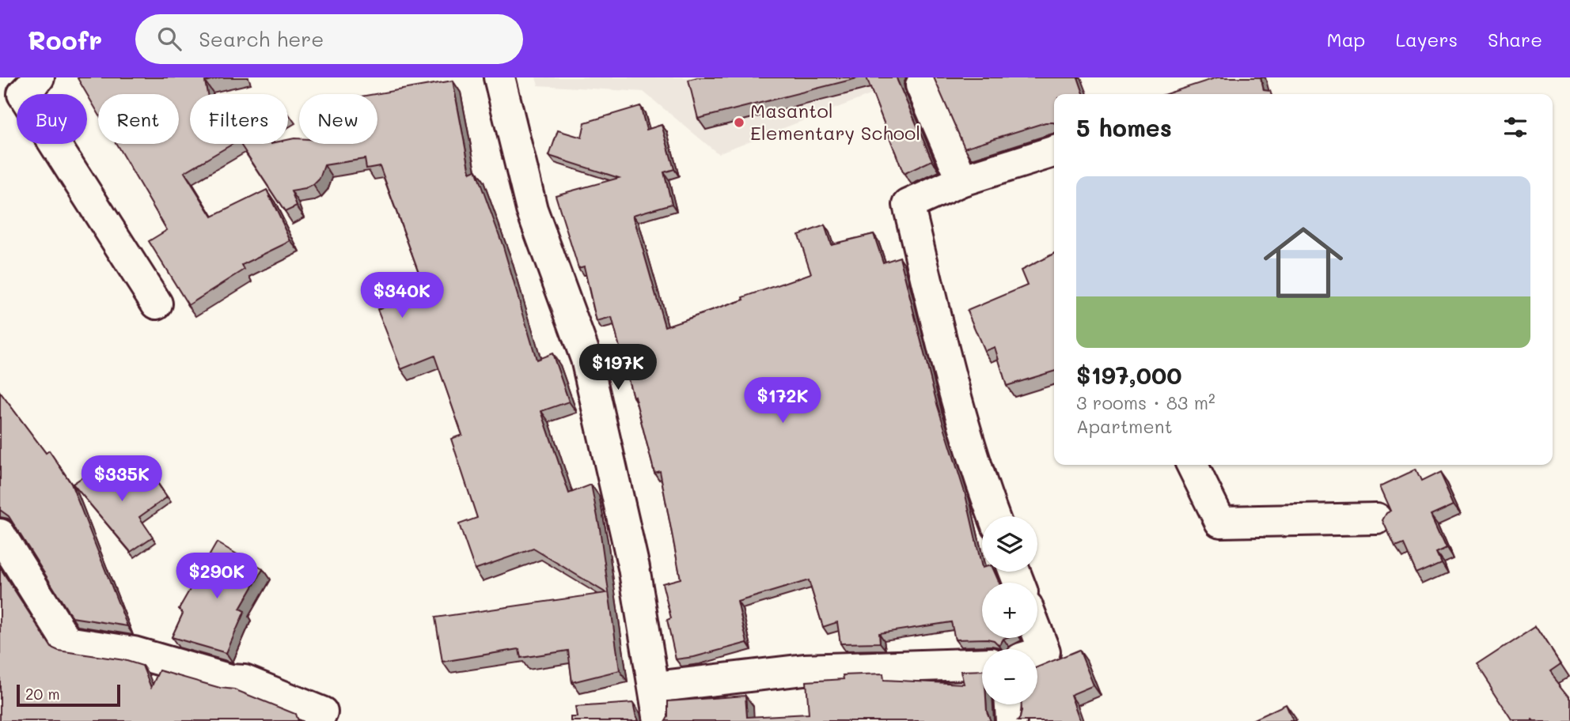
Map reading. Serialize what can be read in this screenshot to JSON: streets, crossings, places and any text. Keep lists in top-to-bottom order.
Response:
{
  "places": ["Masantol Elementary School"],
  "scale_bar": "20 m",
  "page": {
    "header": "Roofr",
    "search": "Search here",
    "nav": ["Map", "Layers", "Share"],
    "chip": [
      "Buy",
      "Rent",
      "Filters",
      "New"
    ],
    "heading": "5 homes",
    "list": [
      {
        "name": "$197,000",
        "note": "3 rooms · 83 m² · Apartment"
      }
    ],
    "price": [
      "$340K",
      "$197K",
      "$172K",
      "$335K",
      "$290K"
    ],
    "map_buttons": ["+", "−"],
    "scale": "20 m"
  }
}
